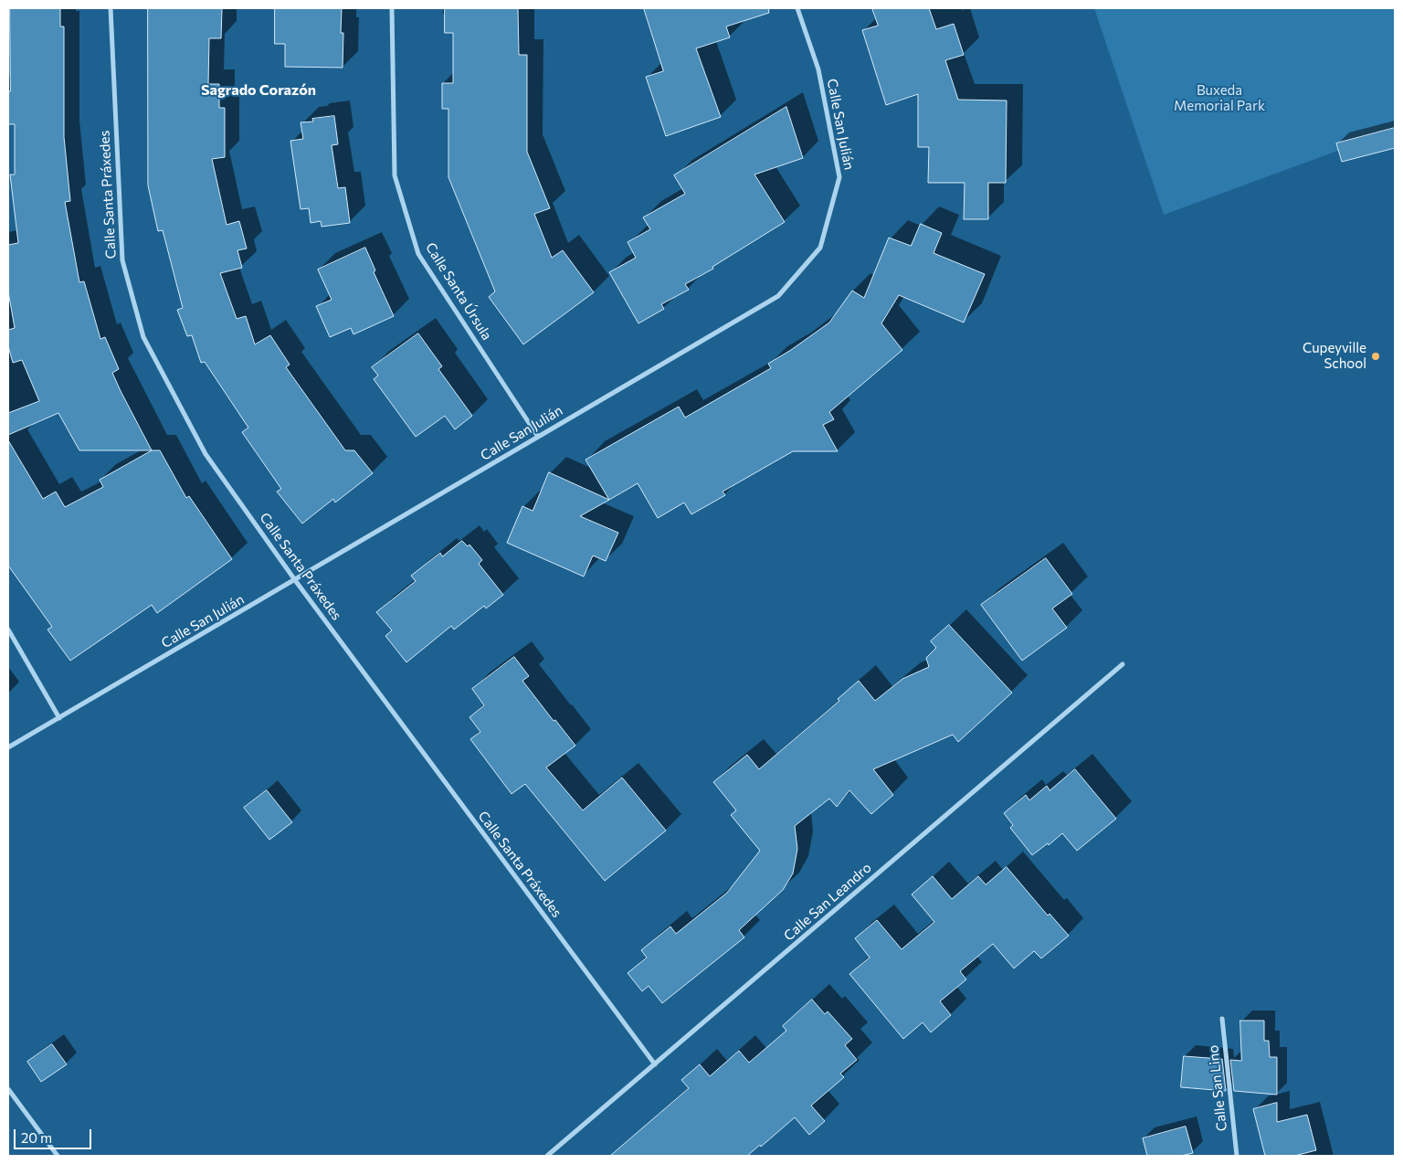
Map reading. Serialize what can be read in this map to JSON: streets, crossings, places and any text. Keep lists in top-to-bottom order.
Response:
{
  "streets": {
    "street": [
      "Calle San Julián",
      "Calle Santa Práxedes",
      "Calle Santa Úrsula",
      "Calle San Leandro",
      "Calle San Lino"
    ]
  },
  "crossings": [
    ["Calle San Julián", "Calle Santa Práxedes"],
    ["Calle San Julián", "Calle Santa Úrsula"],
    ["Calle Santa Práxedes", "Calle San Leandro"]
  ],
  "districts": ["Sagrado Corazón"],
  "parks": ["Buxeda Memorial Park"],
  "places": ["Cupeyville School"],
  "scale_bar": "20 m"
}
